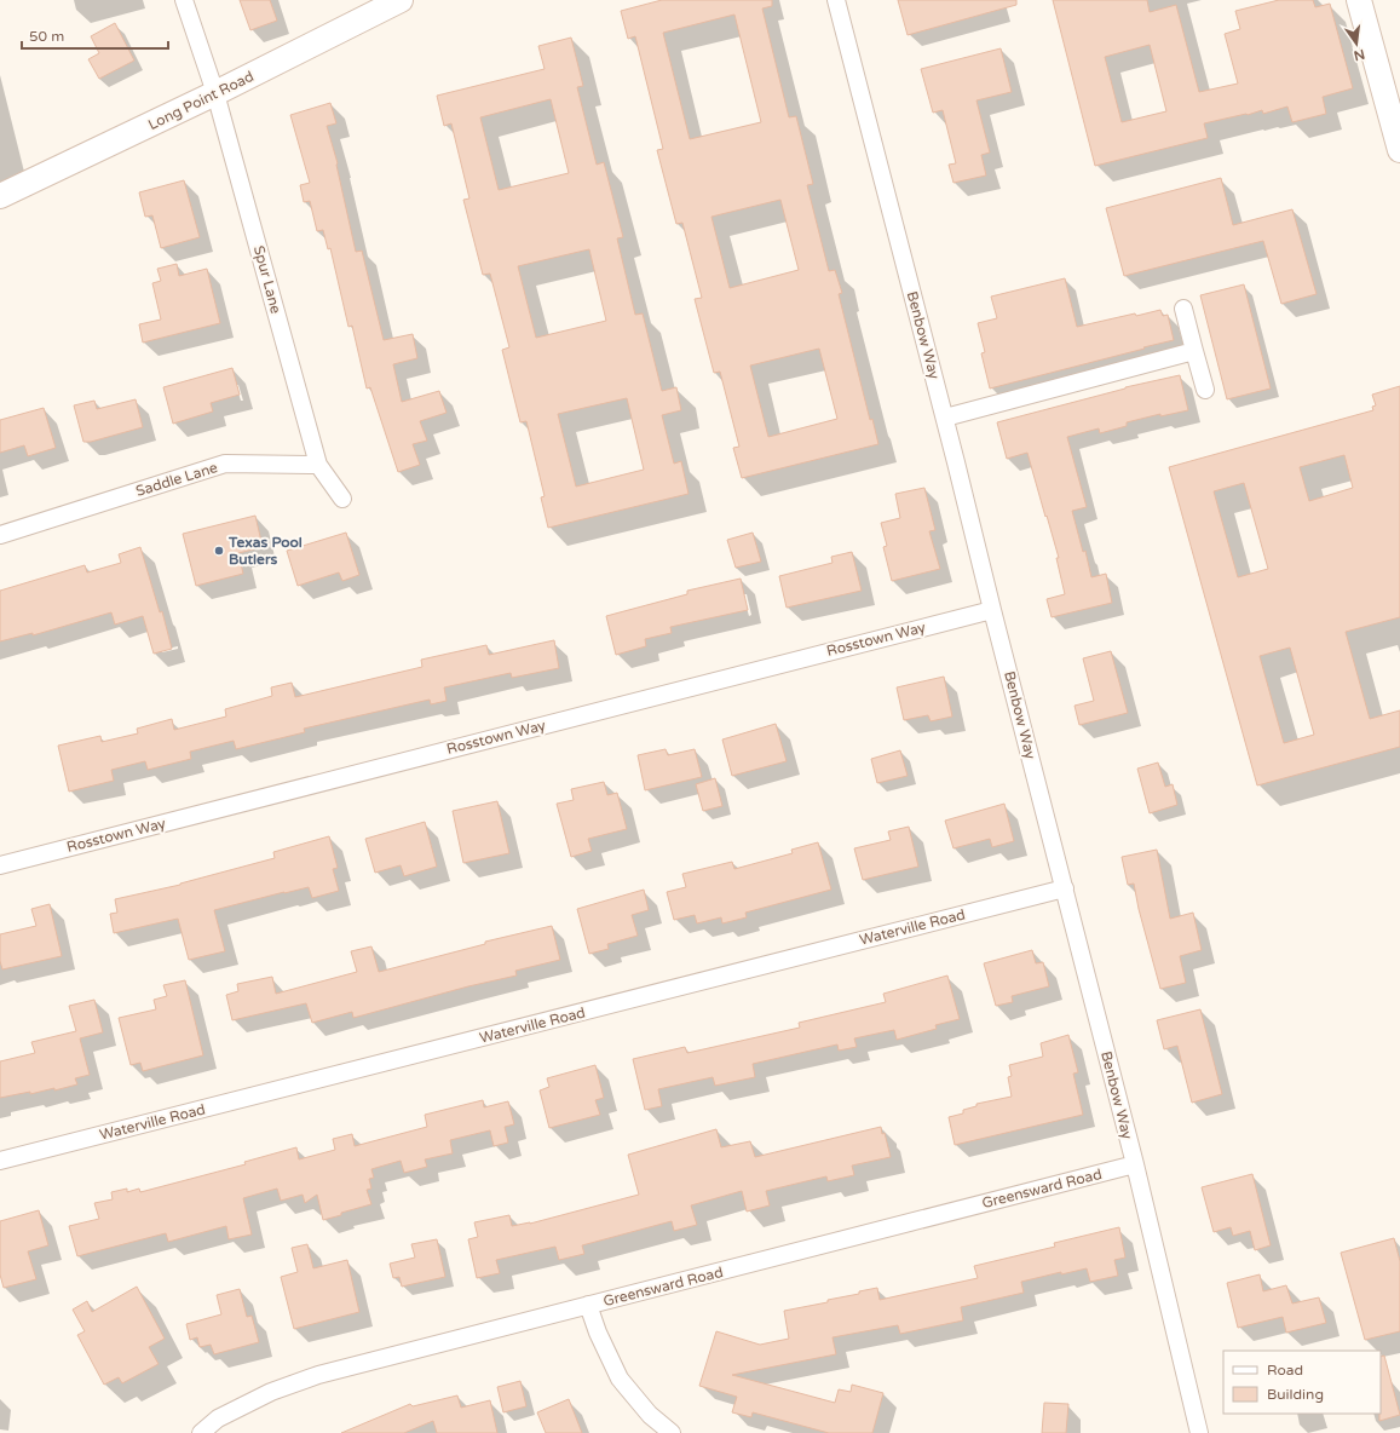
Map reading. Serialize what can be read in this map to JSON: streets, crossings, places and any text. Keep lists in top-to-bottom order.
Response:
{
  "streets": {
    "main road": ["Long Point Road"],
    "street": [
      "Spur Lane",
      "Benbow Way",
      "Saddle Lane",
      "Rosstown Way",
      "Waterville Road",
      "Greensward Road"
    ]
  },
  "crossings": [
    ["Long Point Road", "Spur Lane"],
    ["Spur Lane", "Saddle Lane"],
    ["Benbow Way", "Rosstown Way"],
    ["Benbow Way", "Waterville Road"],
    ["Benbow Way", "Greensward Road"]
  ],
  "places": ["Texas Pool Butlers"],
  "legend": ["Road", "Building"],
  "scale_bar": "50 m",
  "north": "bottom"
}
